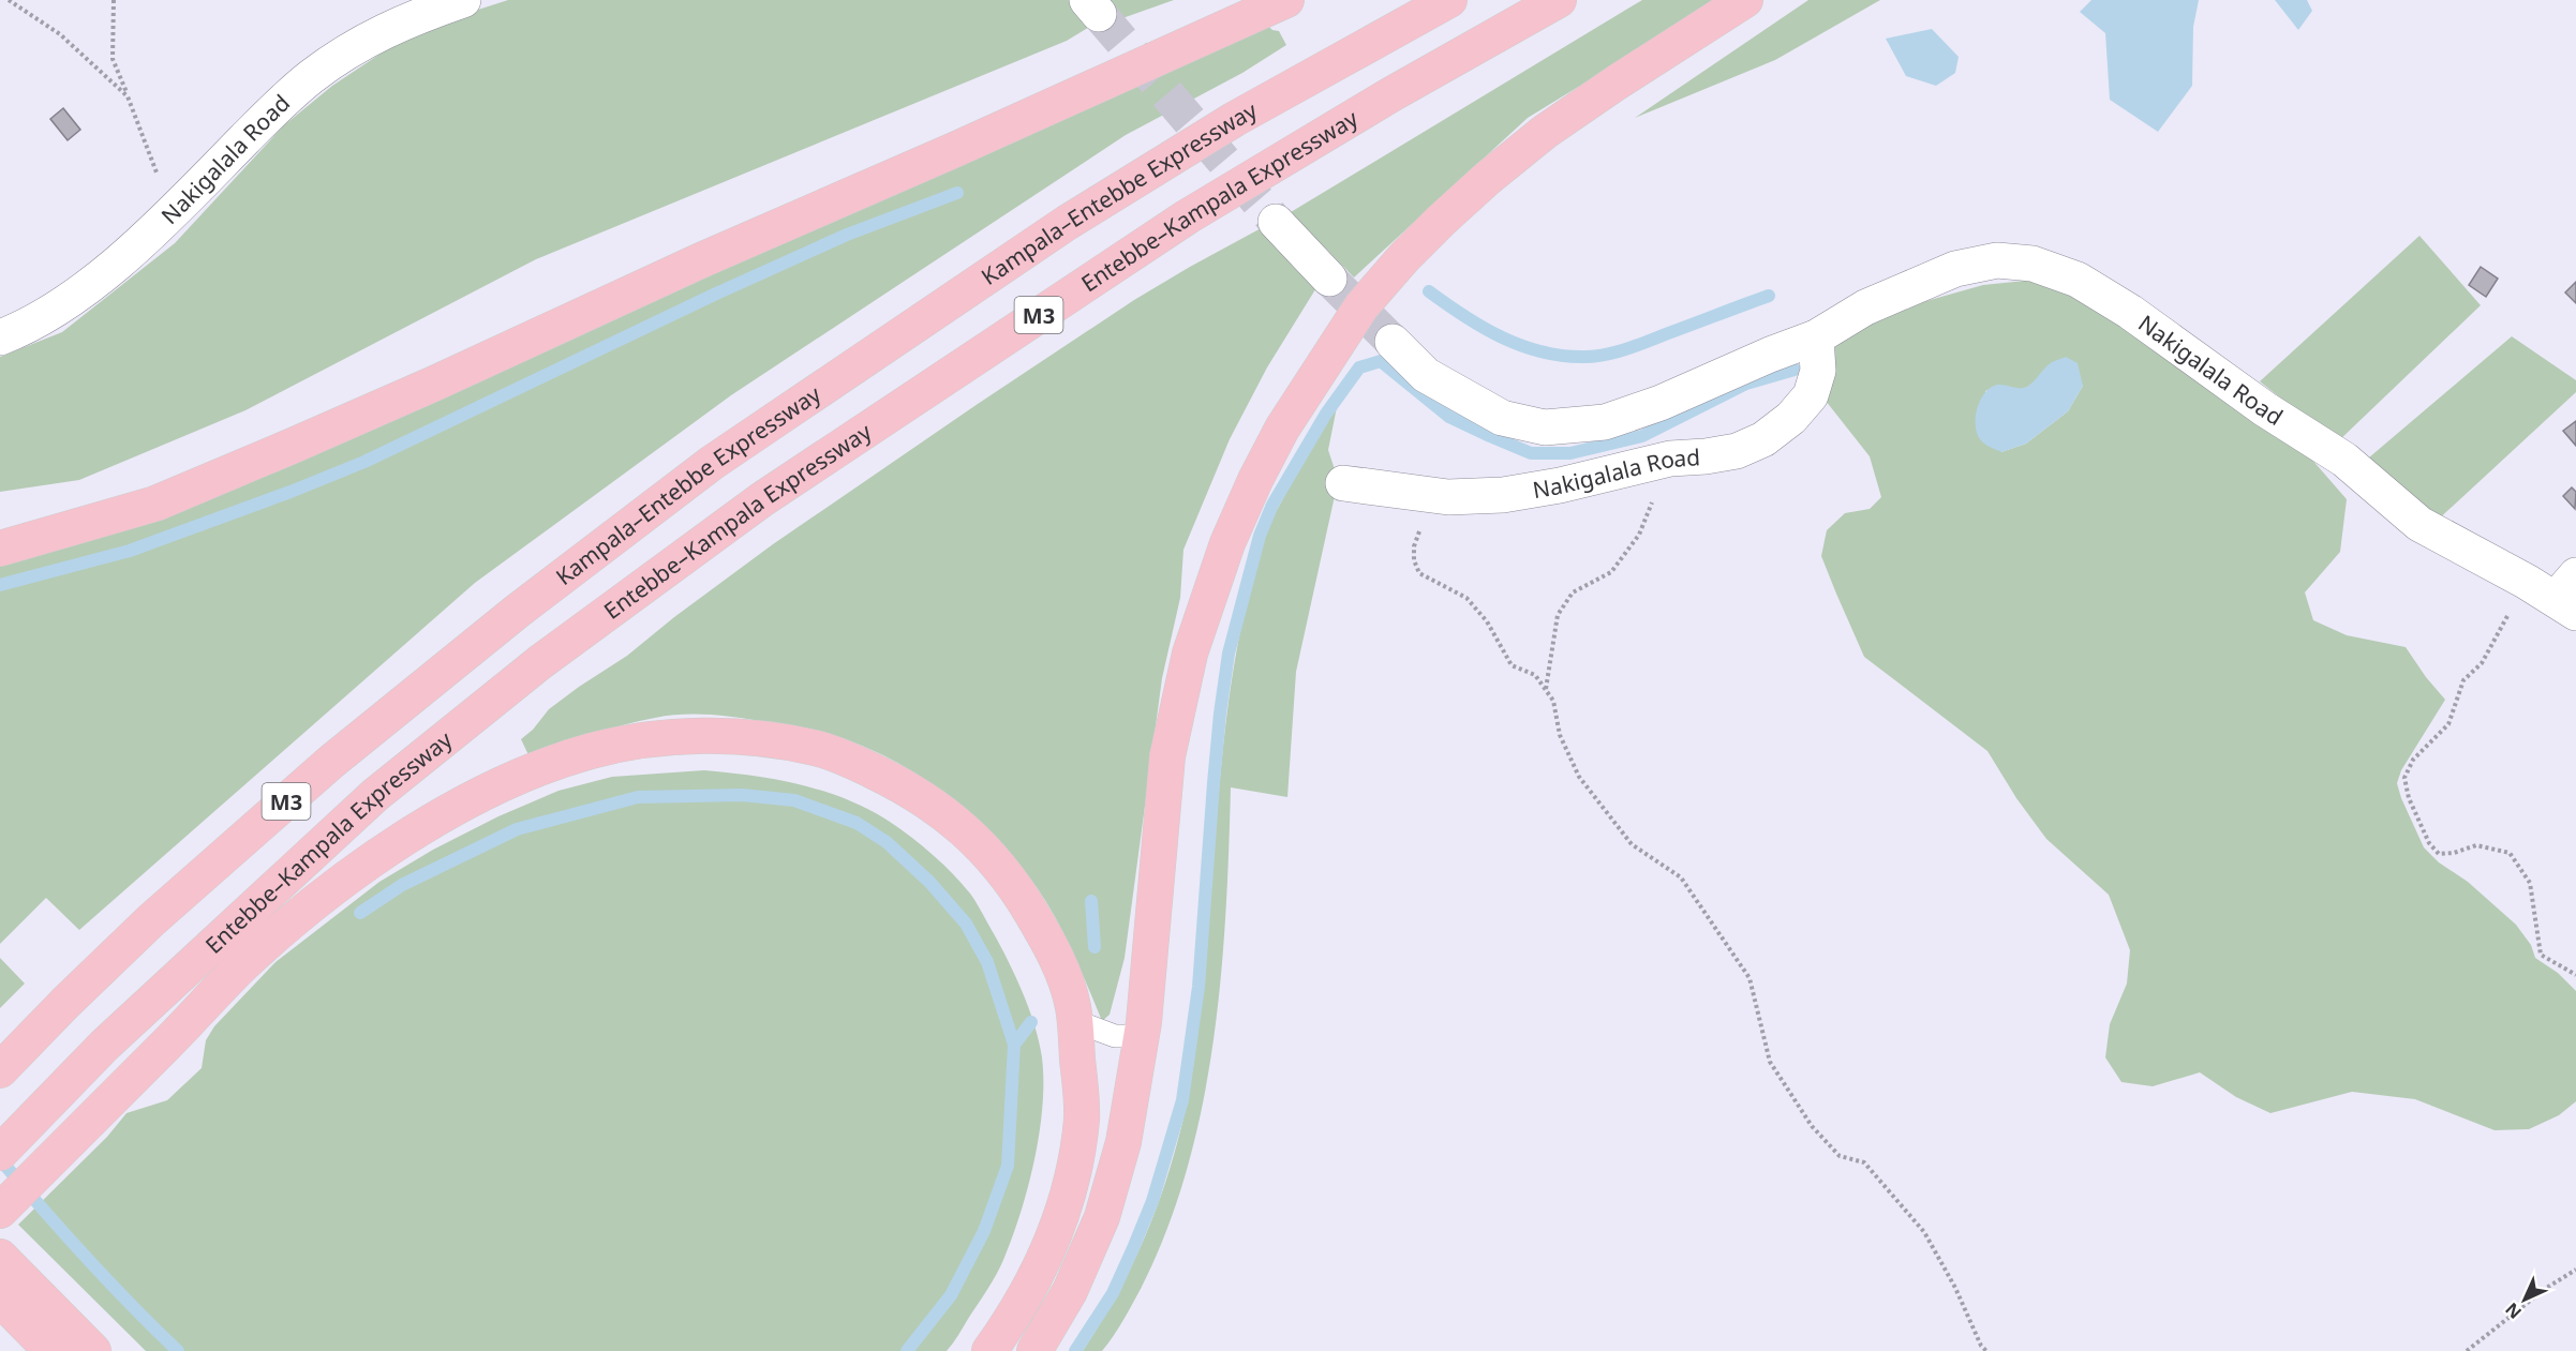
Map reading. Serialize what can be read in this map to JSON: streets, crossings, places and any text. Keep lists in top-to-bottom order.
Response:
{
  "streets": {
    "highway": ["Kampala–Entebbe Expressway", "Entebbe–Kampala Expressway", "M3"],
    "street": ["Nakigalala Road"]
  },
  "north": "bottom left"
}
